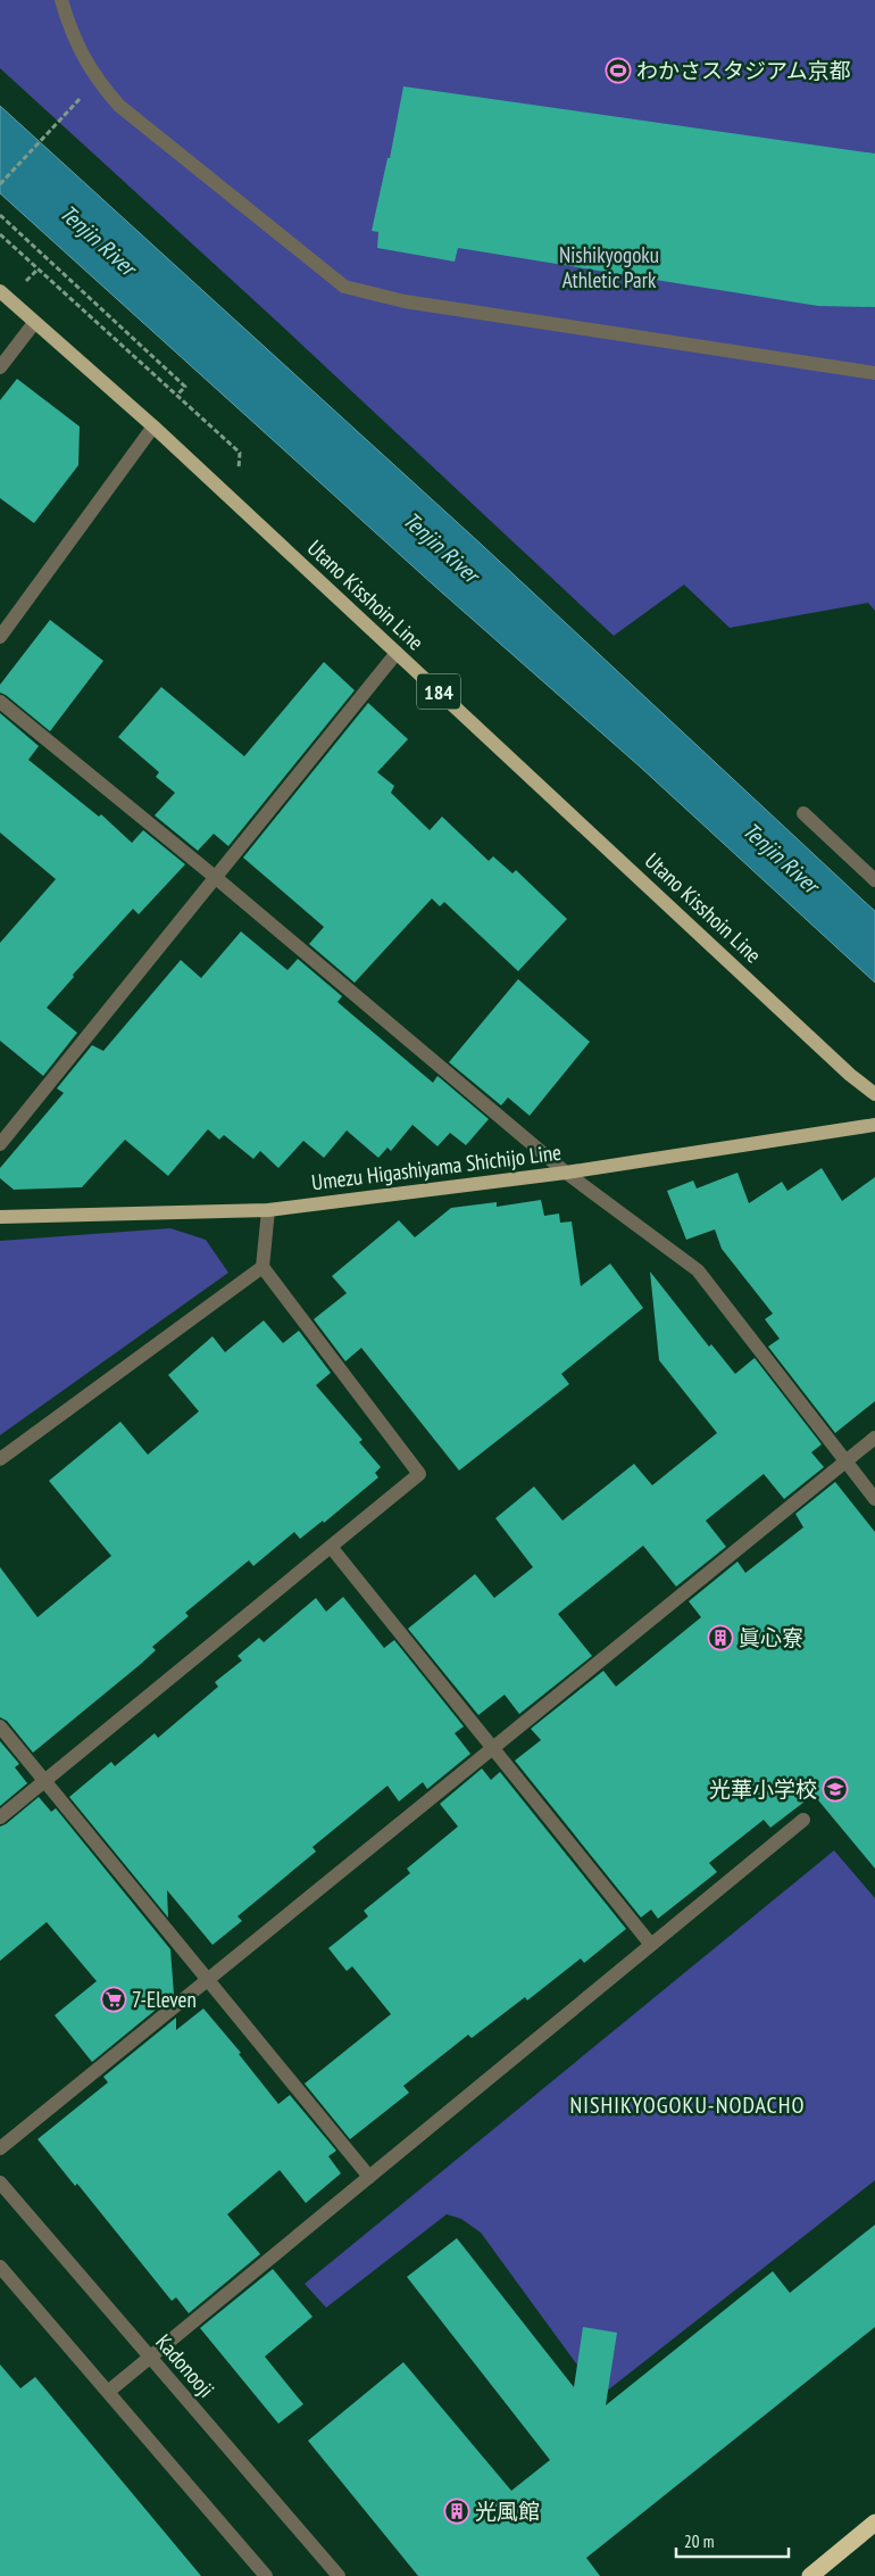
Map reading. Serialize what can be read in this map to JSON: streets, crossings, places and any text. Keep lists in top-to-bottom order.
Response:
{
  "streets": {
    "main road": ["Utano Kisshoin Line", "184", "Umezu Higashiyama Shichijo Line"],
    "street": ["Kadonooji"]
  },
  "districts": ["NISHIKYOGOKU-NODACHO"],
  "water": ["Tenjin River"],
  "parks": ["Nishikyogoku Athletic Park"],
  "places": {
    "sports": ["わかさスタジアム京都"],
    "building": ["眞心寮", "光風館"],
    "school or university": ["光華小学校"],
    "supermarket": ["7-Eleven"]
  },
  "scale_bar": "20 m"
}
